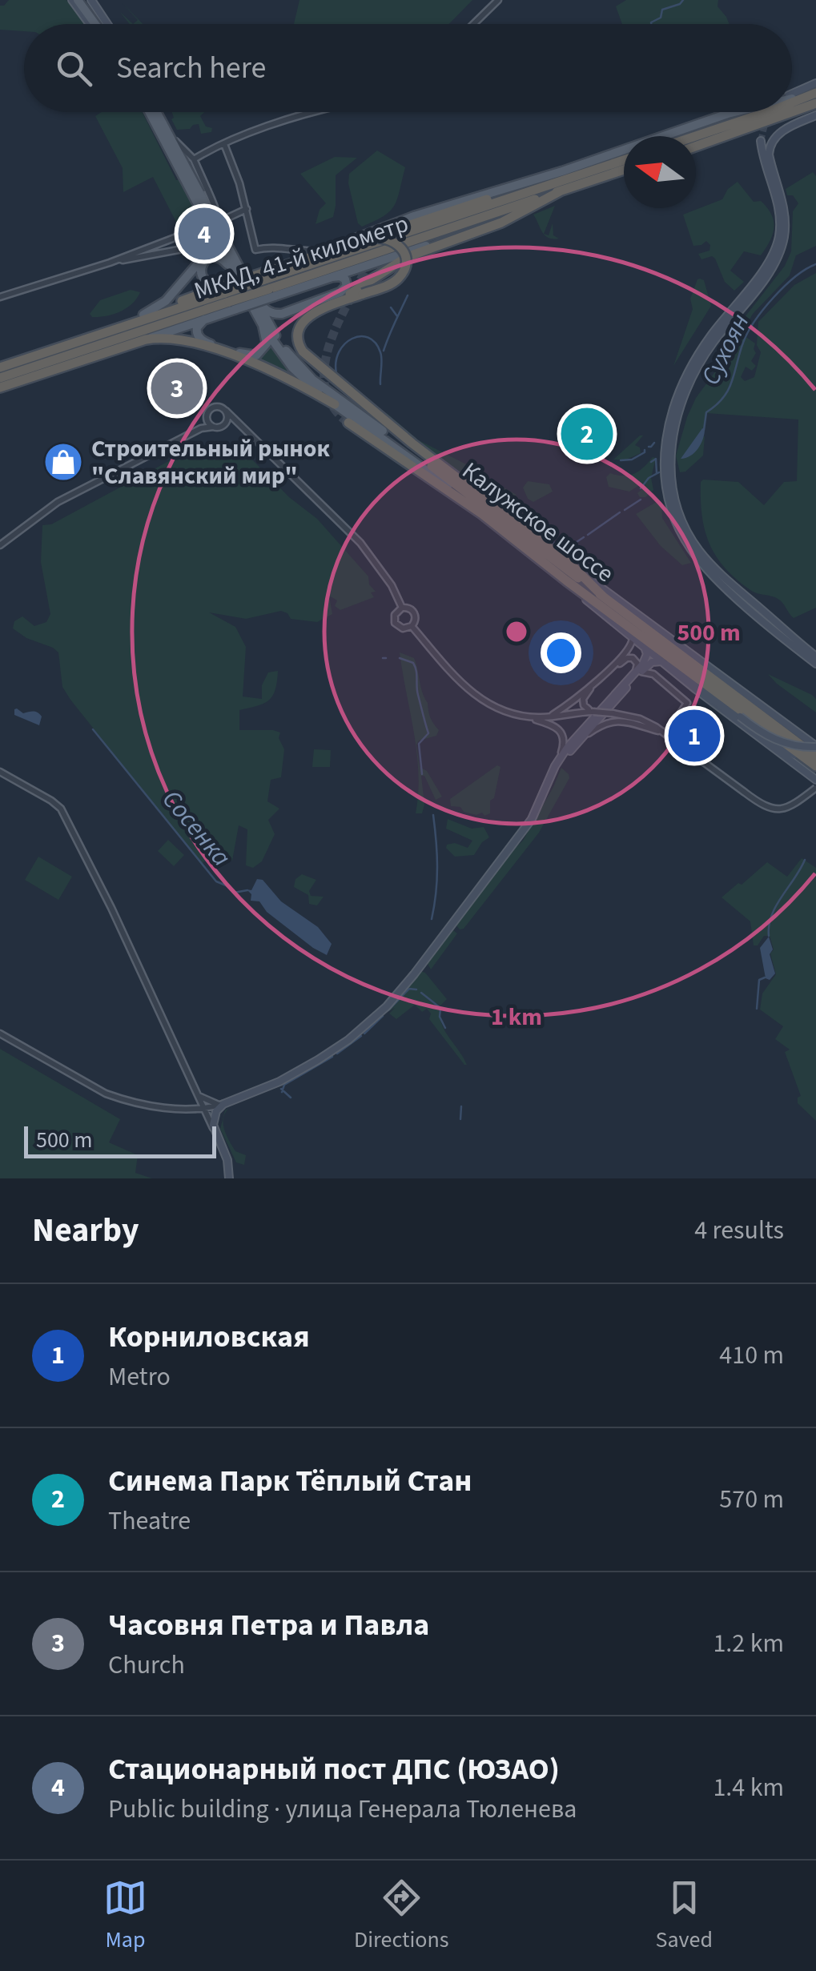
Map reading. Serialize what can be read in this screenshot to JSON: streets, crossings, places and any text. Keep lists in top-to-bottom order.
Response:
{
  "streets": {
    "highway": ["МКАД, 41-й километр", "Калужское шоссе"]
  },
  "water": ["Сухоян", "Сосенка"],
  "places": {
    "shop": ["Строительный рынок \"Славянский мир\""]
  },
  "scale_bar": "500 m",
  "north": "left",
  "page": {
    "search": "Search here",
    "pins": [
      "4",
      "3",
      "2",
      "1"
    ],
    "scale": "500 m",
    "heading": ["Nearby", "4 results"],
    "list": [
      {
        "mark": "1",
        "name": "Корниловская",
        "note": "Metro",
        "value": "410 m"
      },
      {
        "mark": "2",
        "name": "Синема Парк Тёплый Стан",
        "note": "Theatre",
        "value": "570 m"
      },
      {
        "mark": "3",
        "name": "Часовня Петра и Павла",
        "note": "Church",
        "value": "1.2 km"
      },
      {
        "mark": "4",
        "name": "Стационарный пост ДПС (ЮЗАО)",
        "note": "Public building · улица Генерала Тюленева",
        "value": "1.4 km"
      }
    ],
    "nav": ["Map", "Directions", "Saved"]
  },
  "rings": ["500 m", "1 km"]
}
